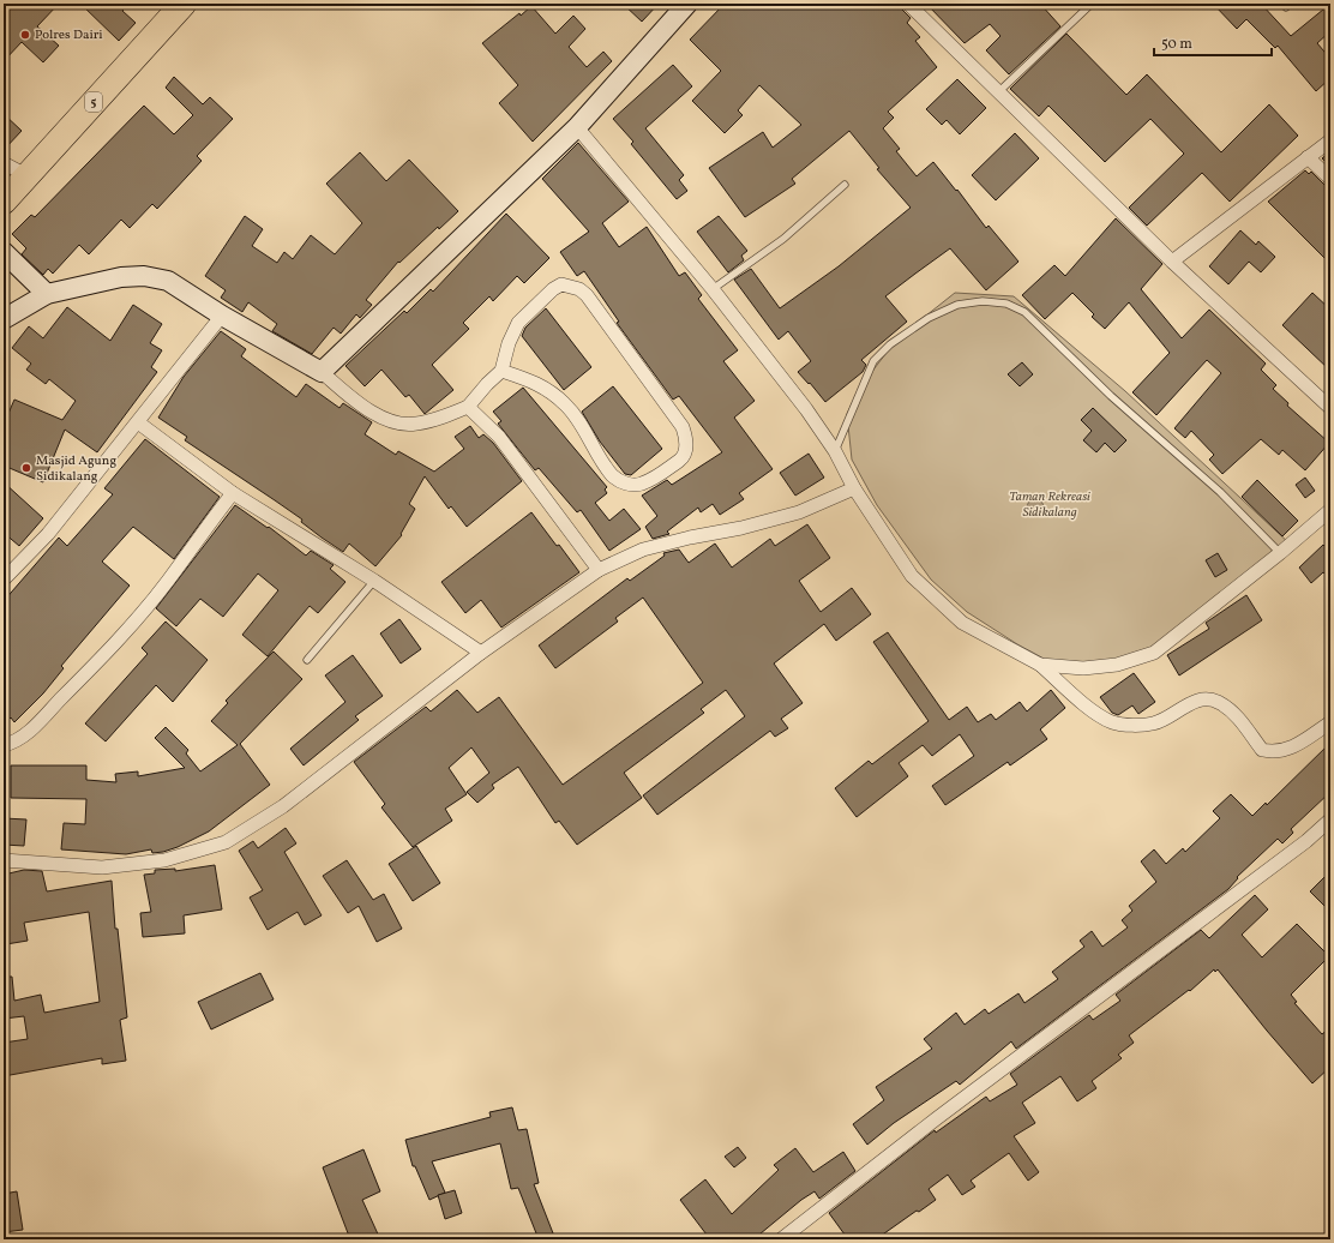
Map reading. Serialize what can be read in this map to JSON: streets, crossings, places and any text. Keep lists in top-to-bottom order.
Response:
{
  "streets": {
    "highway": ["5"]
  },
  "parks": ["Taman Rekreasi Sidikalang"],
  "places": ["Polres Dairi", "Masjid Agung Sidikalang"],
  "scale_bar": "50 m"
}
